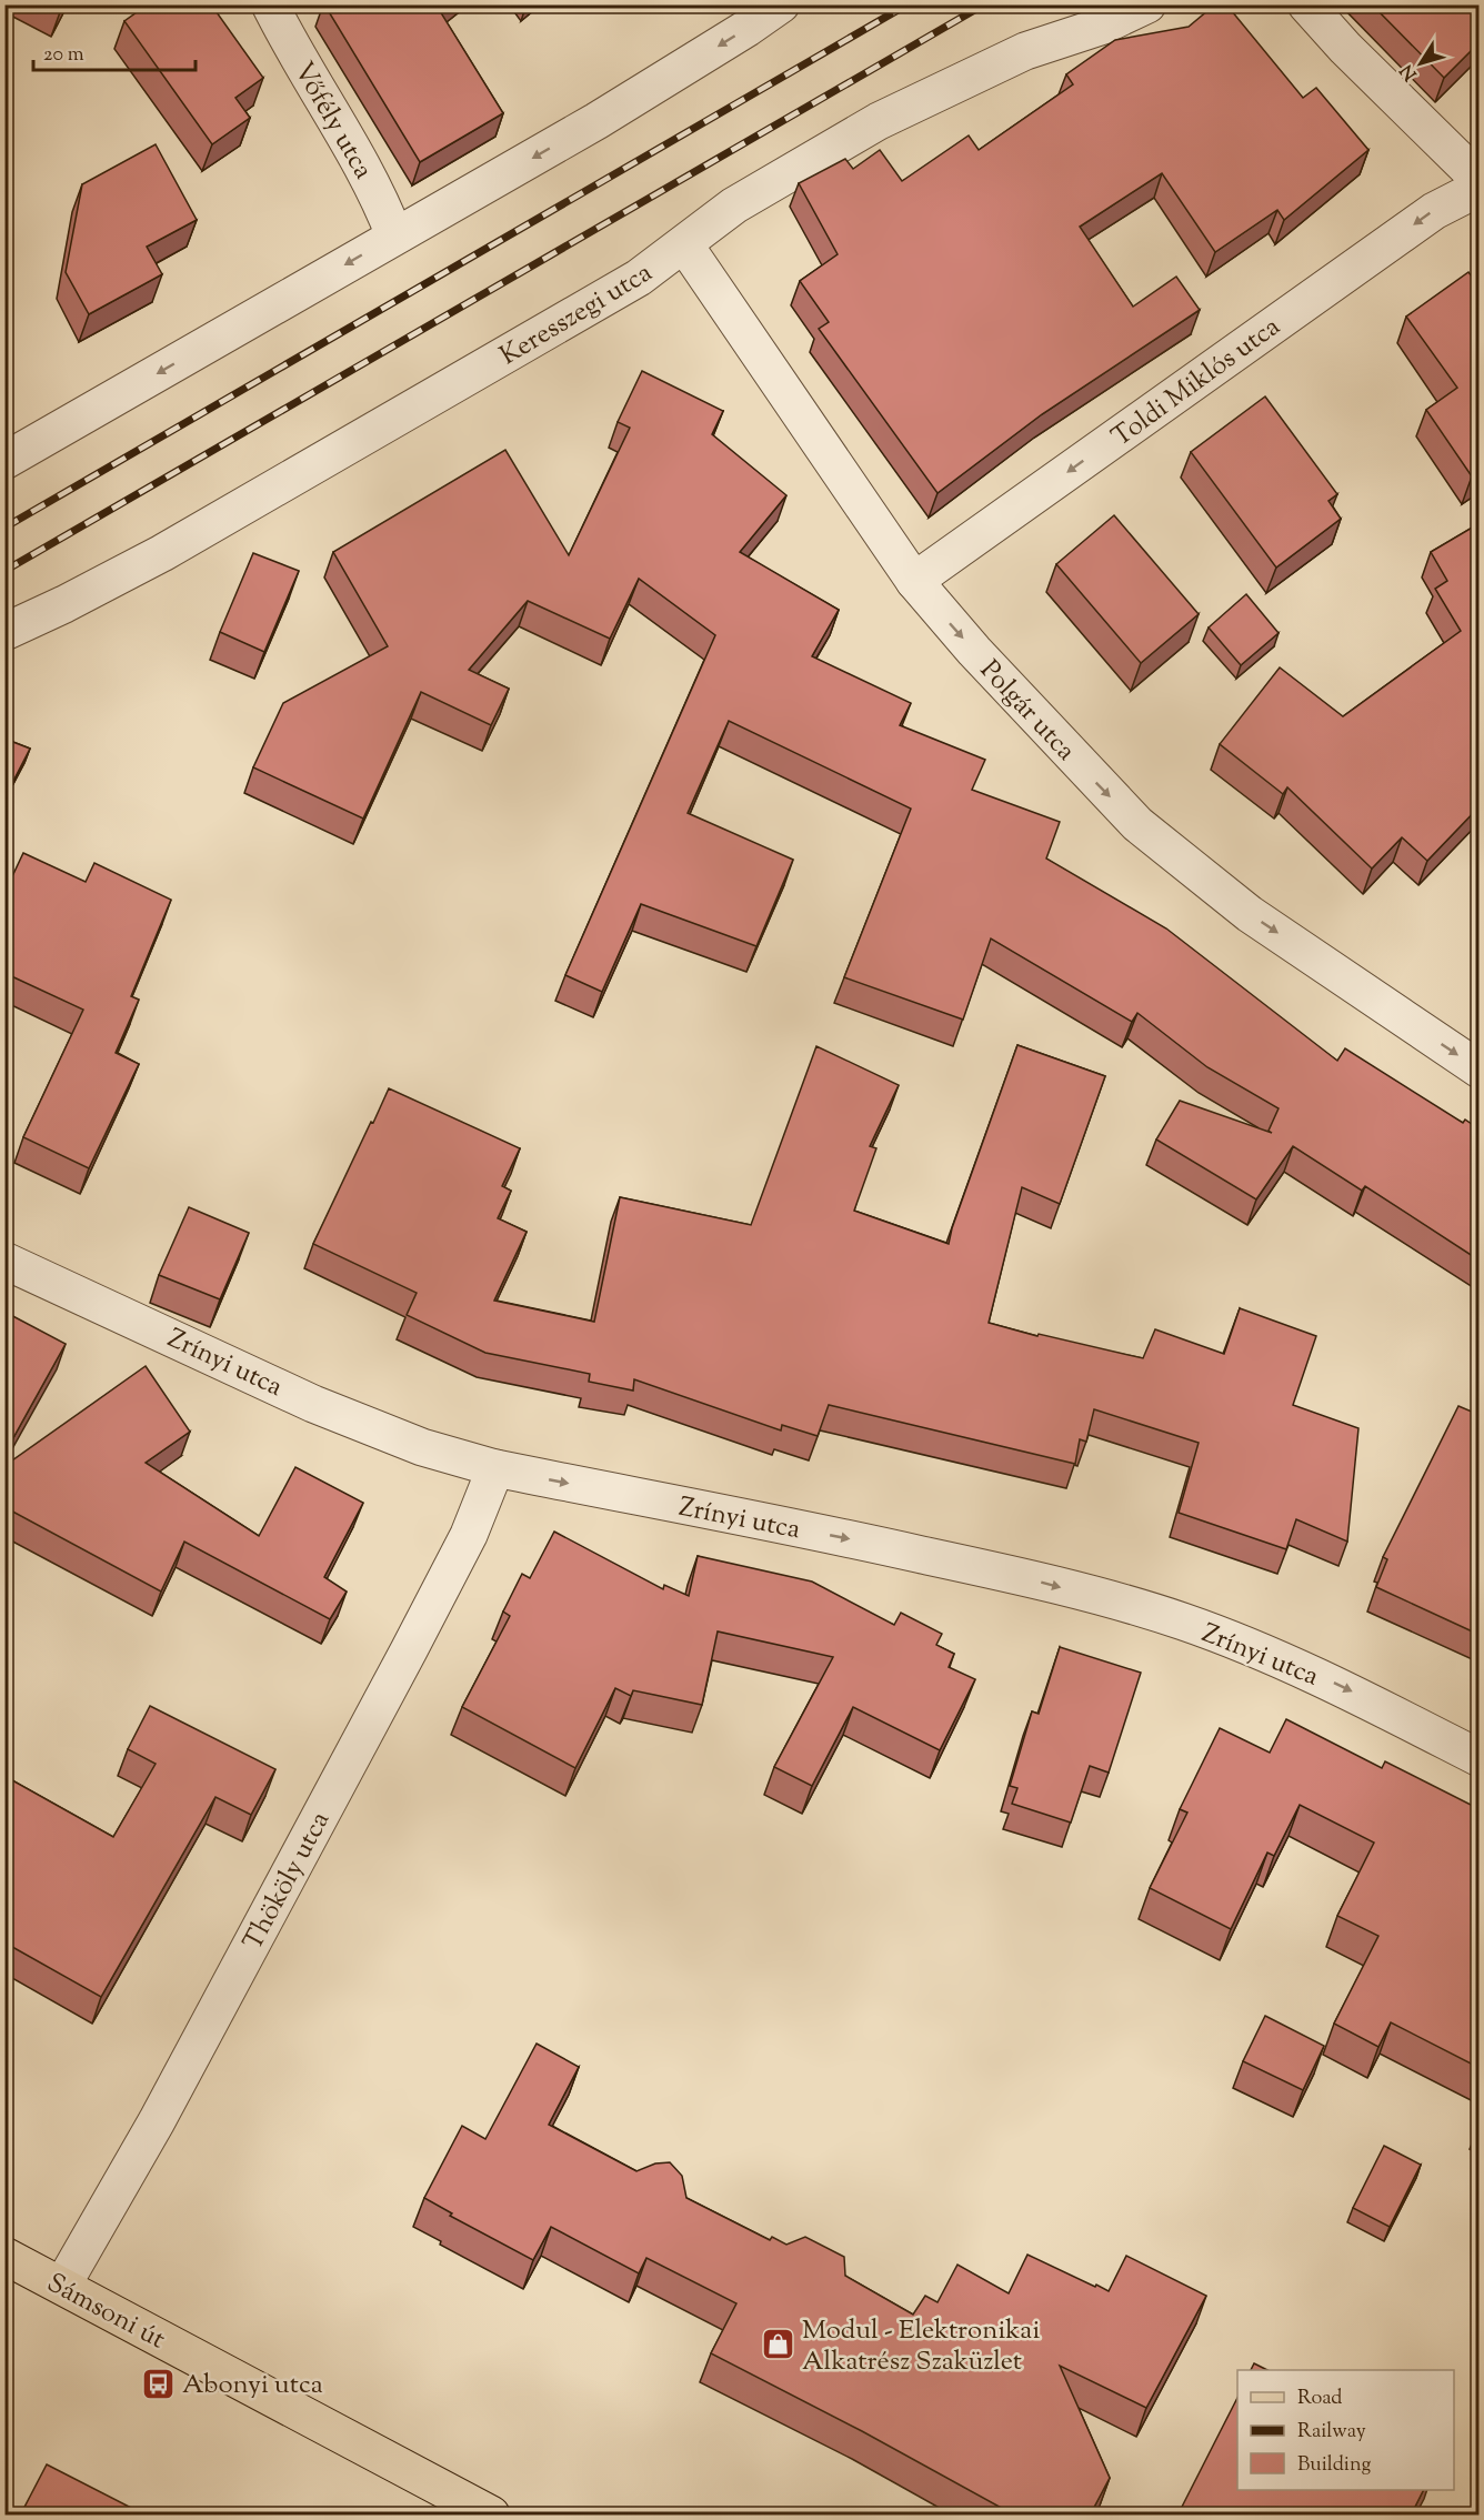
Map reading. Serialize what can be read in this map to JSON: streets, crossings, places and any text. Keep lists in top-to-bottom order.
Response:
{
  "streets": {
    "main road": ["Sámsoni út"],
    "street": [
      "Vőfély utca",
      "Keresszegi utca",
      "Toldi Miklós utca",
      "Polgár utca",
      "Zrínyi utca",
      "Thököly utca"
    ]
  },
  "crossings": [
    ["Keresszegi utca", "Polgár utca"],
    ["Toldi Miklós utca", "Polgár utca"],
    ["Zrínyi utca", "Thököly utca"],
    ["Thököly utca", "Sámsoni út"]
  ],
  "one_way": ["Toldi Miklós utca", "Polgár utca", "Zrínyi utca"],
  "places": {
    "shop": ["Modul - Elektronikai Alkatrész Szaküzlet"],
    "bus stop": ["Abonyi utca"]
  },
  "legend": ["Road", "Railway", "Building"],
  "scale_bar": "20 m",
  "north": "bottom left"
}
